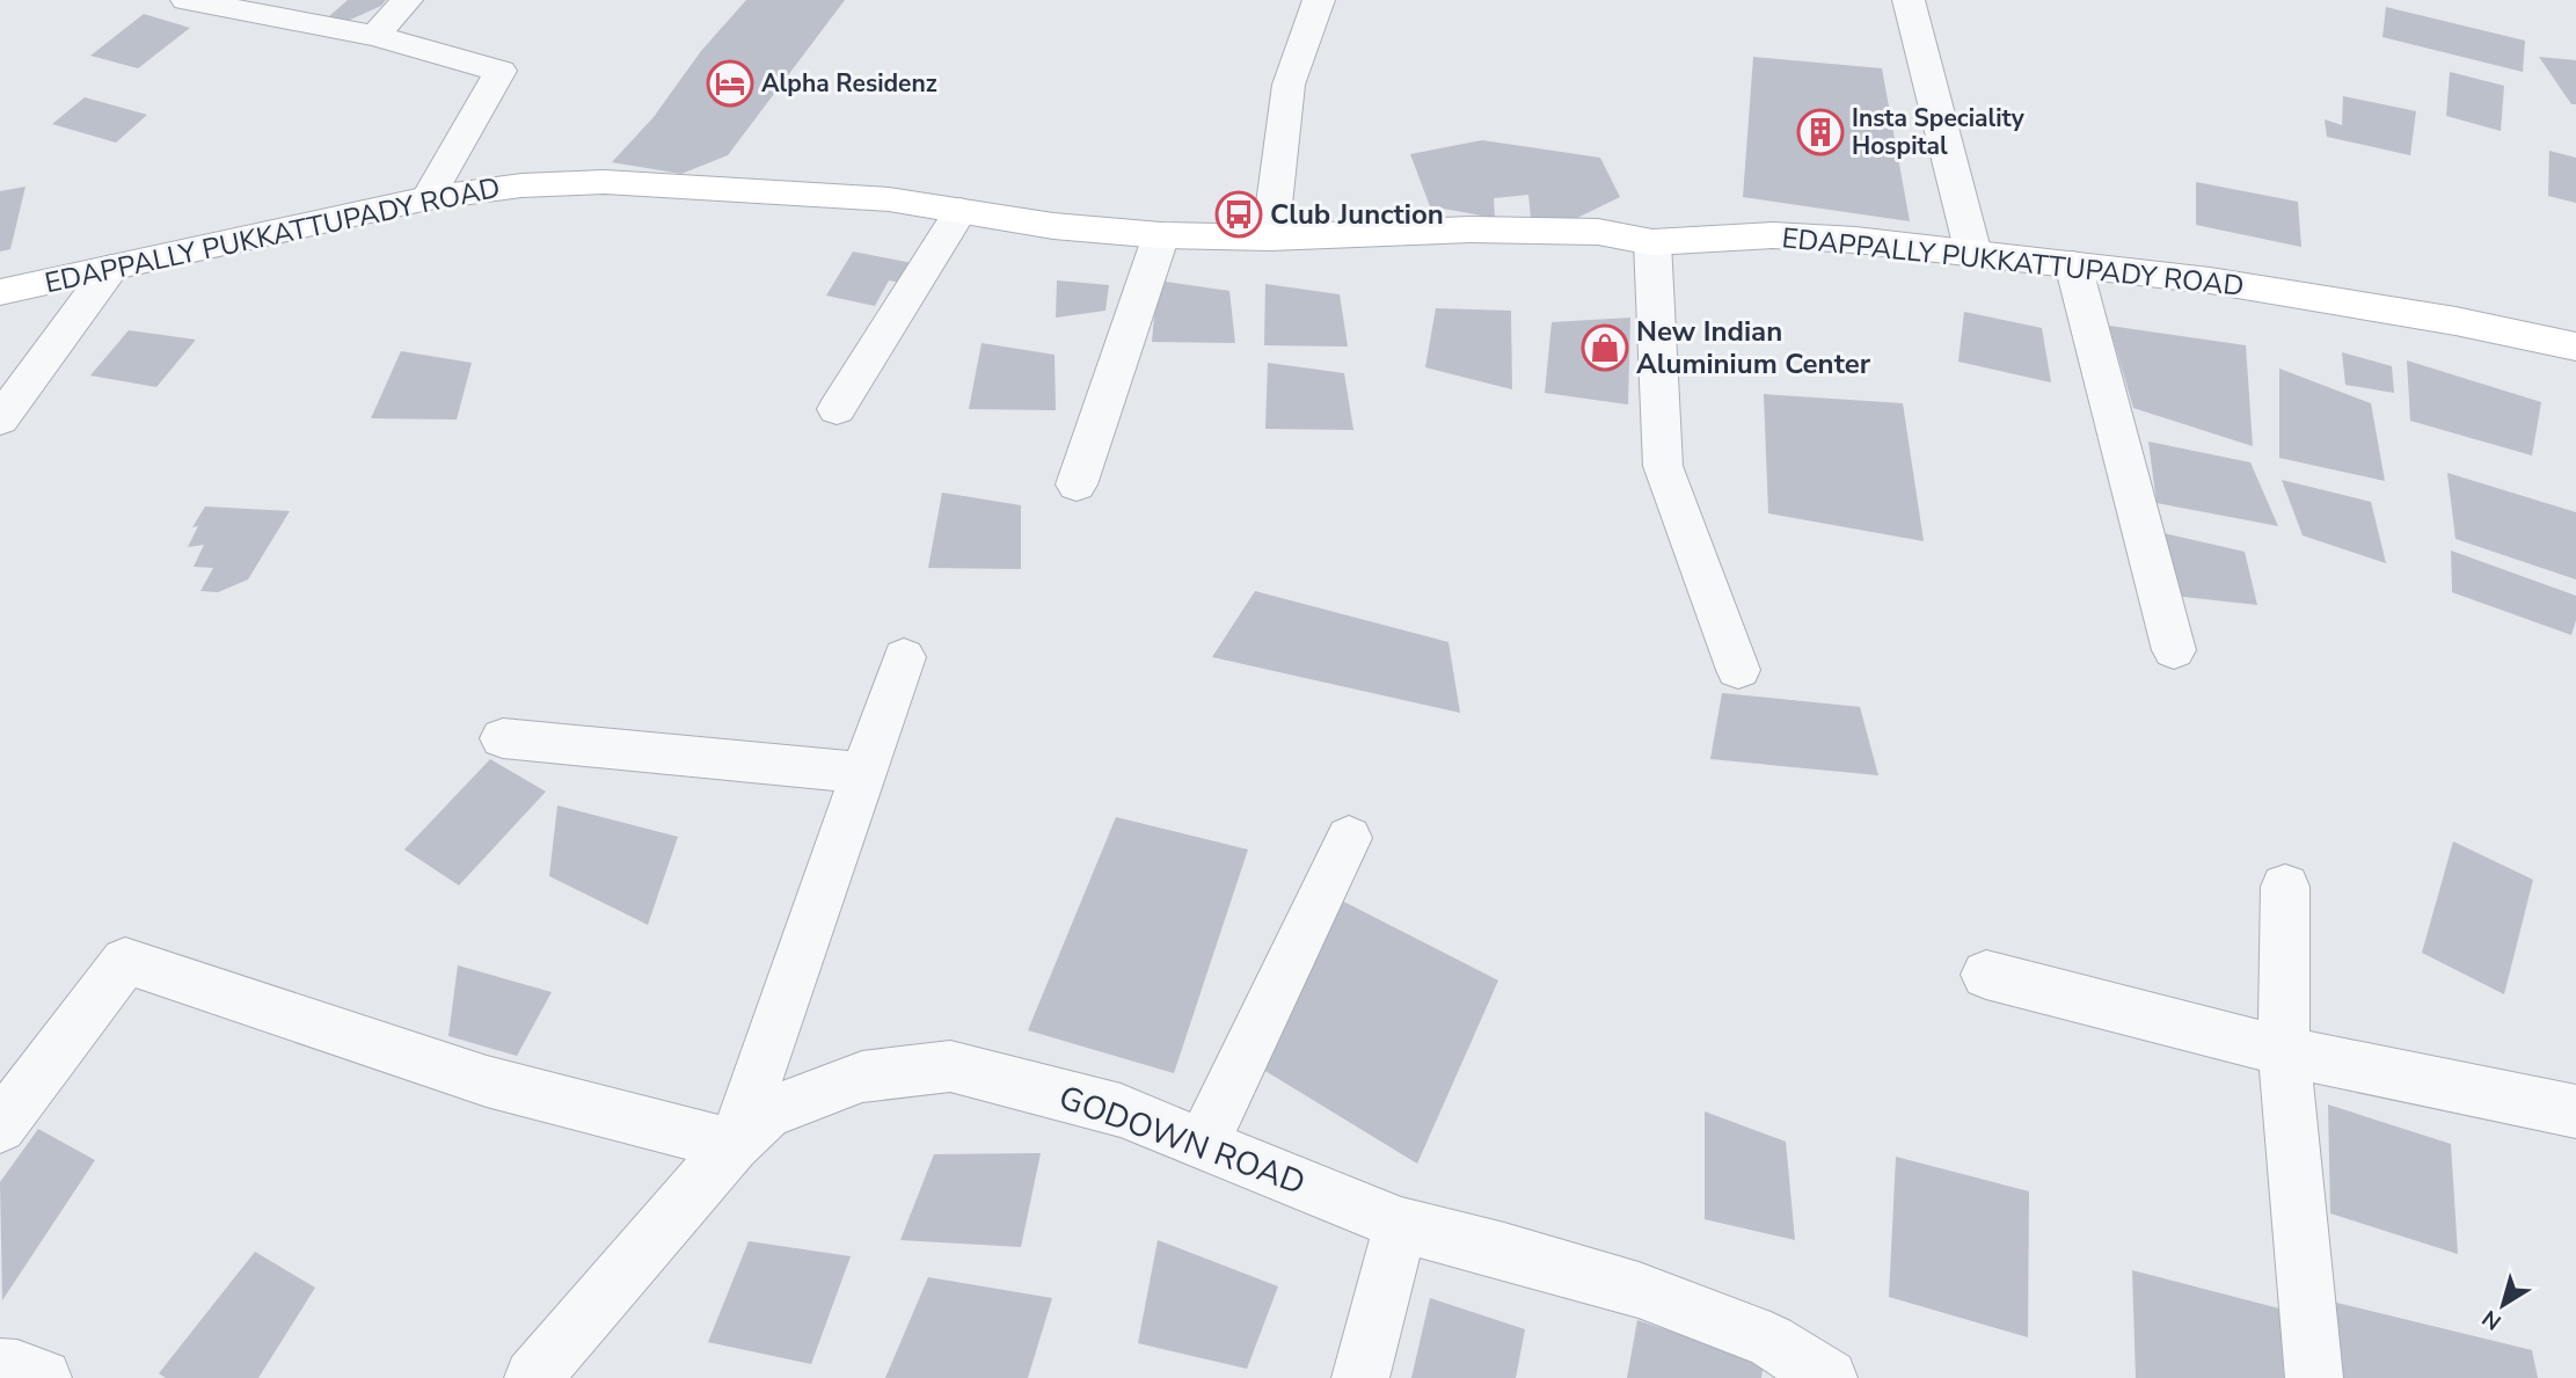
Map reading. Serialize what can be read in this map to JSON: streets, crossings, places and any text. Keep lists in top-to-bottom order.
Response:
{
  "streets": {
    "main road": ["EDAPPALLY PUKKATTUPADY ROAD"],
    "street": ["GODOWN ROAD"]
  },
  "places": {
    "hotel": ["Alpha Residenz"],
    "building": ["Insta Speciality Hospital"],
    "bus stop": ["Club Junction"],
    "shop": ["New Indian Aluminium Center"]
  },
  "north": "bottom left"
}
